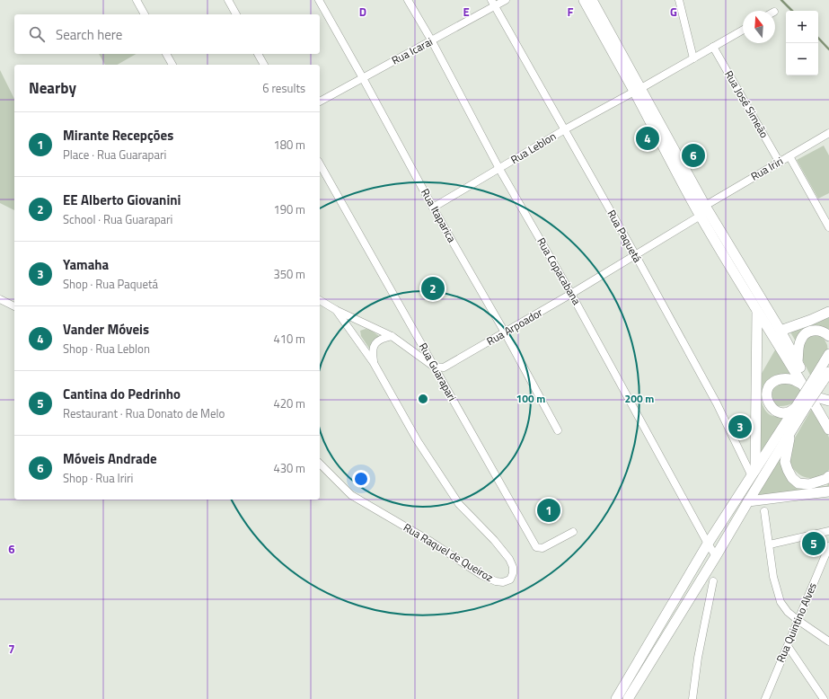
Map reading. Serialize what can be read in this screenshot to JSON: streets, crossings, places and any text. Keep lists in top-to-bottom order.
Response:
{
  "streets": {
    "street": [
      "Rua Icarai",
      "Rua José Simeão",
      "Rua Leblon",
      "Rua Iriri",
      "Rua Itaparica",
      "Rua Paquetá",
      "Rua Copacabana",
      "Rua Arpoador",
      "Rua Guarapari",
      "Rua Raquel de Queiroz",
      "Rua Quintino Alves"
    ]
  },
  "crossings": [
    ["Rua Icarai", "Rua Itaparica"],
    ["Rua Icarai", "Rua Paquetá"],
    ["Rua Icarai", "Rua Copacabana"],
    ["Rua José Simeão", "Rua Leblon"],
    ["Rua José Simeão", "Rua Iriri"],
    ["Rua Leblon", "Rua Itaparica"],
    ["Rua Leblon", "Rua Paquetá"],
    ["Rua Leblon", "Rua Copacabana"],
    ["Rua Iriri", "Rua Arpoador"],
    ["Rua Itaparica", "Rua Arpoador"],
    ["Rua Paquetá", "Rua Arpoador"],
    ["Rua Copacabana", "Rua Arpoador"],
    ["Rua Arpoador", "Rua Guarapari"]
  ],
  "north": "top",
  "page": {
    "map_buttons": ["+", "−"],
    "search": "Search here",
    "heading": ["Nearby", "6 results"],
    "list": [
      {
        "mark": "1",
        "name": "Mirante Recepções",
        "note": "Place · Rua Guarapari",
        "value": "180 m"
      },
      {
        "mark": "2",
        "name": "EE Alberto Giovanini",
        "note": "School · Rua Guarapari",
        "value": "190 m"
      },
      {
        "mark": "3",
        "name": "Yamaha",
        "note": "Shop · Rua Paquetá",
        "value": "350 m"
      },
      {
        "mark": "4",
        "name": "Vander Móveis",
        "note": "Shop · Rua Leblon",
        "value": "410 m"
      },
      {
        "mark": "5",
        "name": "Cantina do Pedrinho",
        "note": "Restaurant · Rua Donato de Melo",
        "value": "420 m"
      },
      {
        "mark": "6",
        "name": "Móveis Andrade",
        "note": "Shop · Rua Iriri",
        "value": "430 m"
      }
    ],
    "pins": [
      "4",
      "6",
      "2",
      "3",
      "1",
      "5"
    ]
  },
  "grid": {
    "columns": [
      "D",
      "E",
      "F",
      "G"
    ],
    "rows": ["6", "7"]
  },
  "rings": ["100 m", "200 m"]
}
